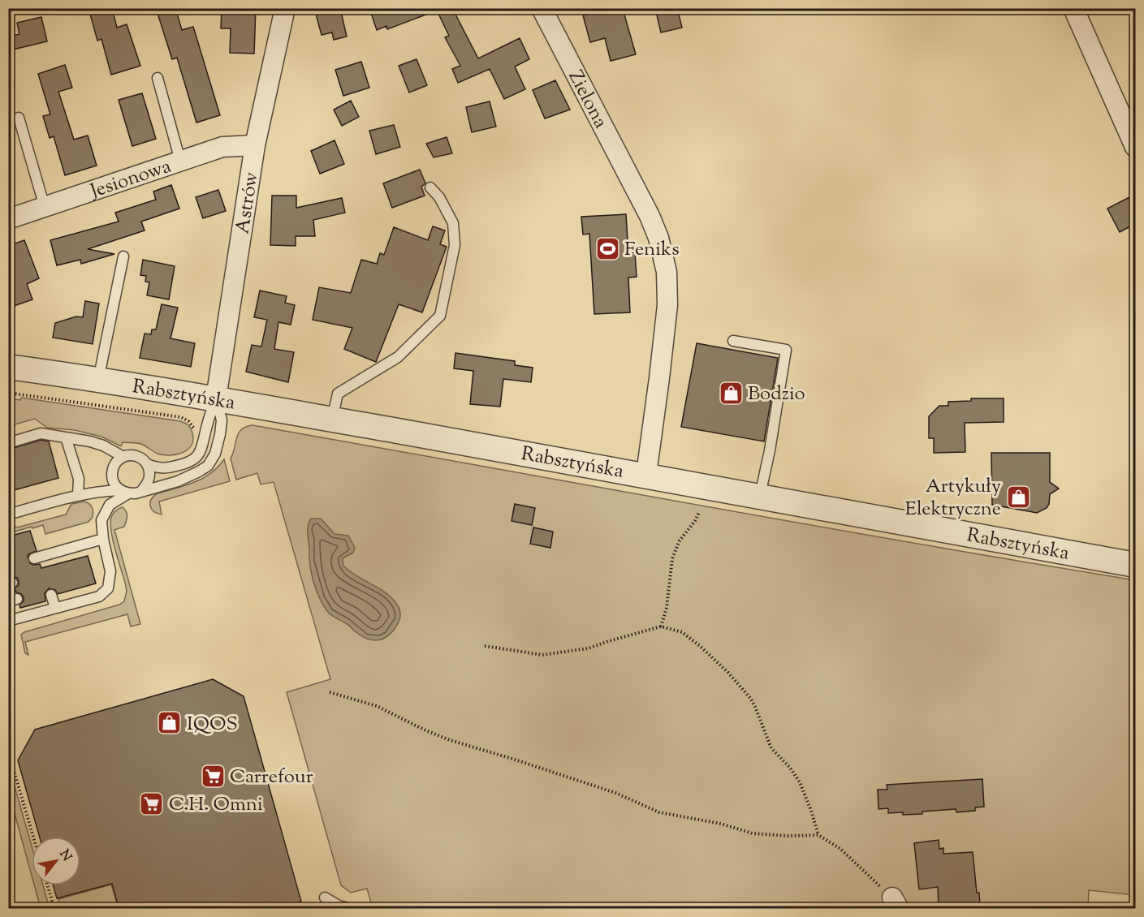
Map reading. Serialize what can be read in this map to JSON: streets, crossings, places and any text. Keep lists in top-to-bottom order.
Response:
{
  "streets": {
    "street": [
      "Zielona",
      "Jesionowa",
      "Astrów",
      "Rabsztyńska"
    ]
  },
  "crossings": [
    ["Zielona", "Rabsztyńska"],
    ["Jesionowa", "Astrów"],
    ["Astrów", "Rabsztyńska"]
  ],
  "places": {
    "sports": ["Feniks"],
    "shop": ["Bodzio", "Artykuły Elektryczne", "IQOS"],
    "supermarket": ["Carrefour", "C.H. Omni"]
  },
  "north": "top right"
}
